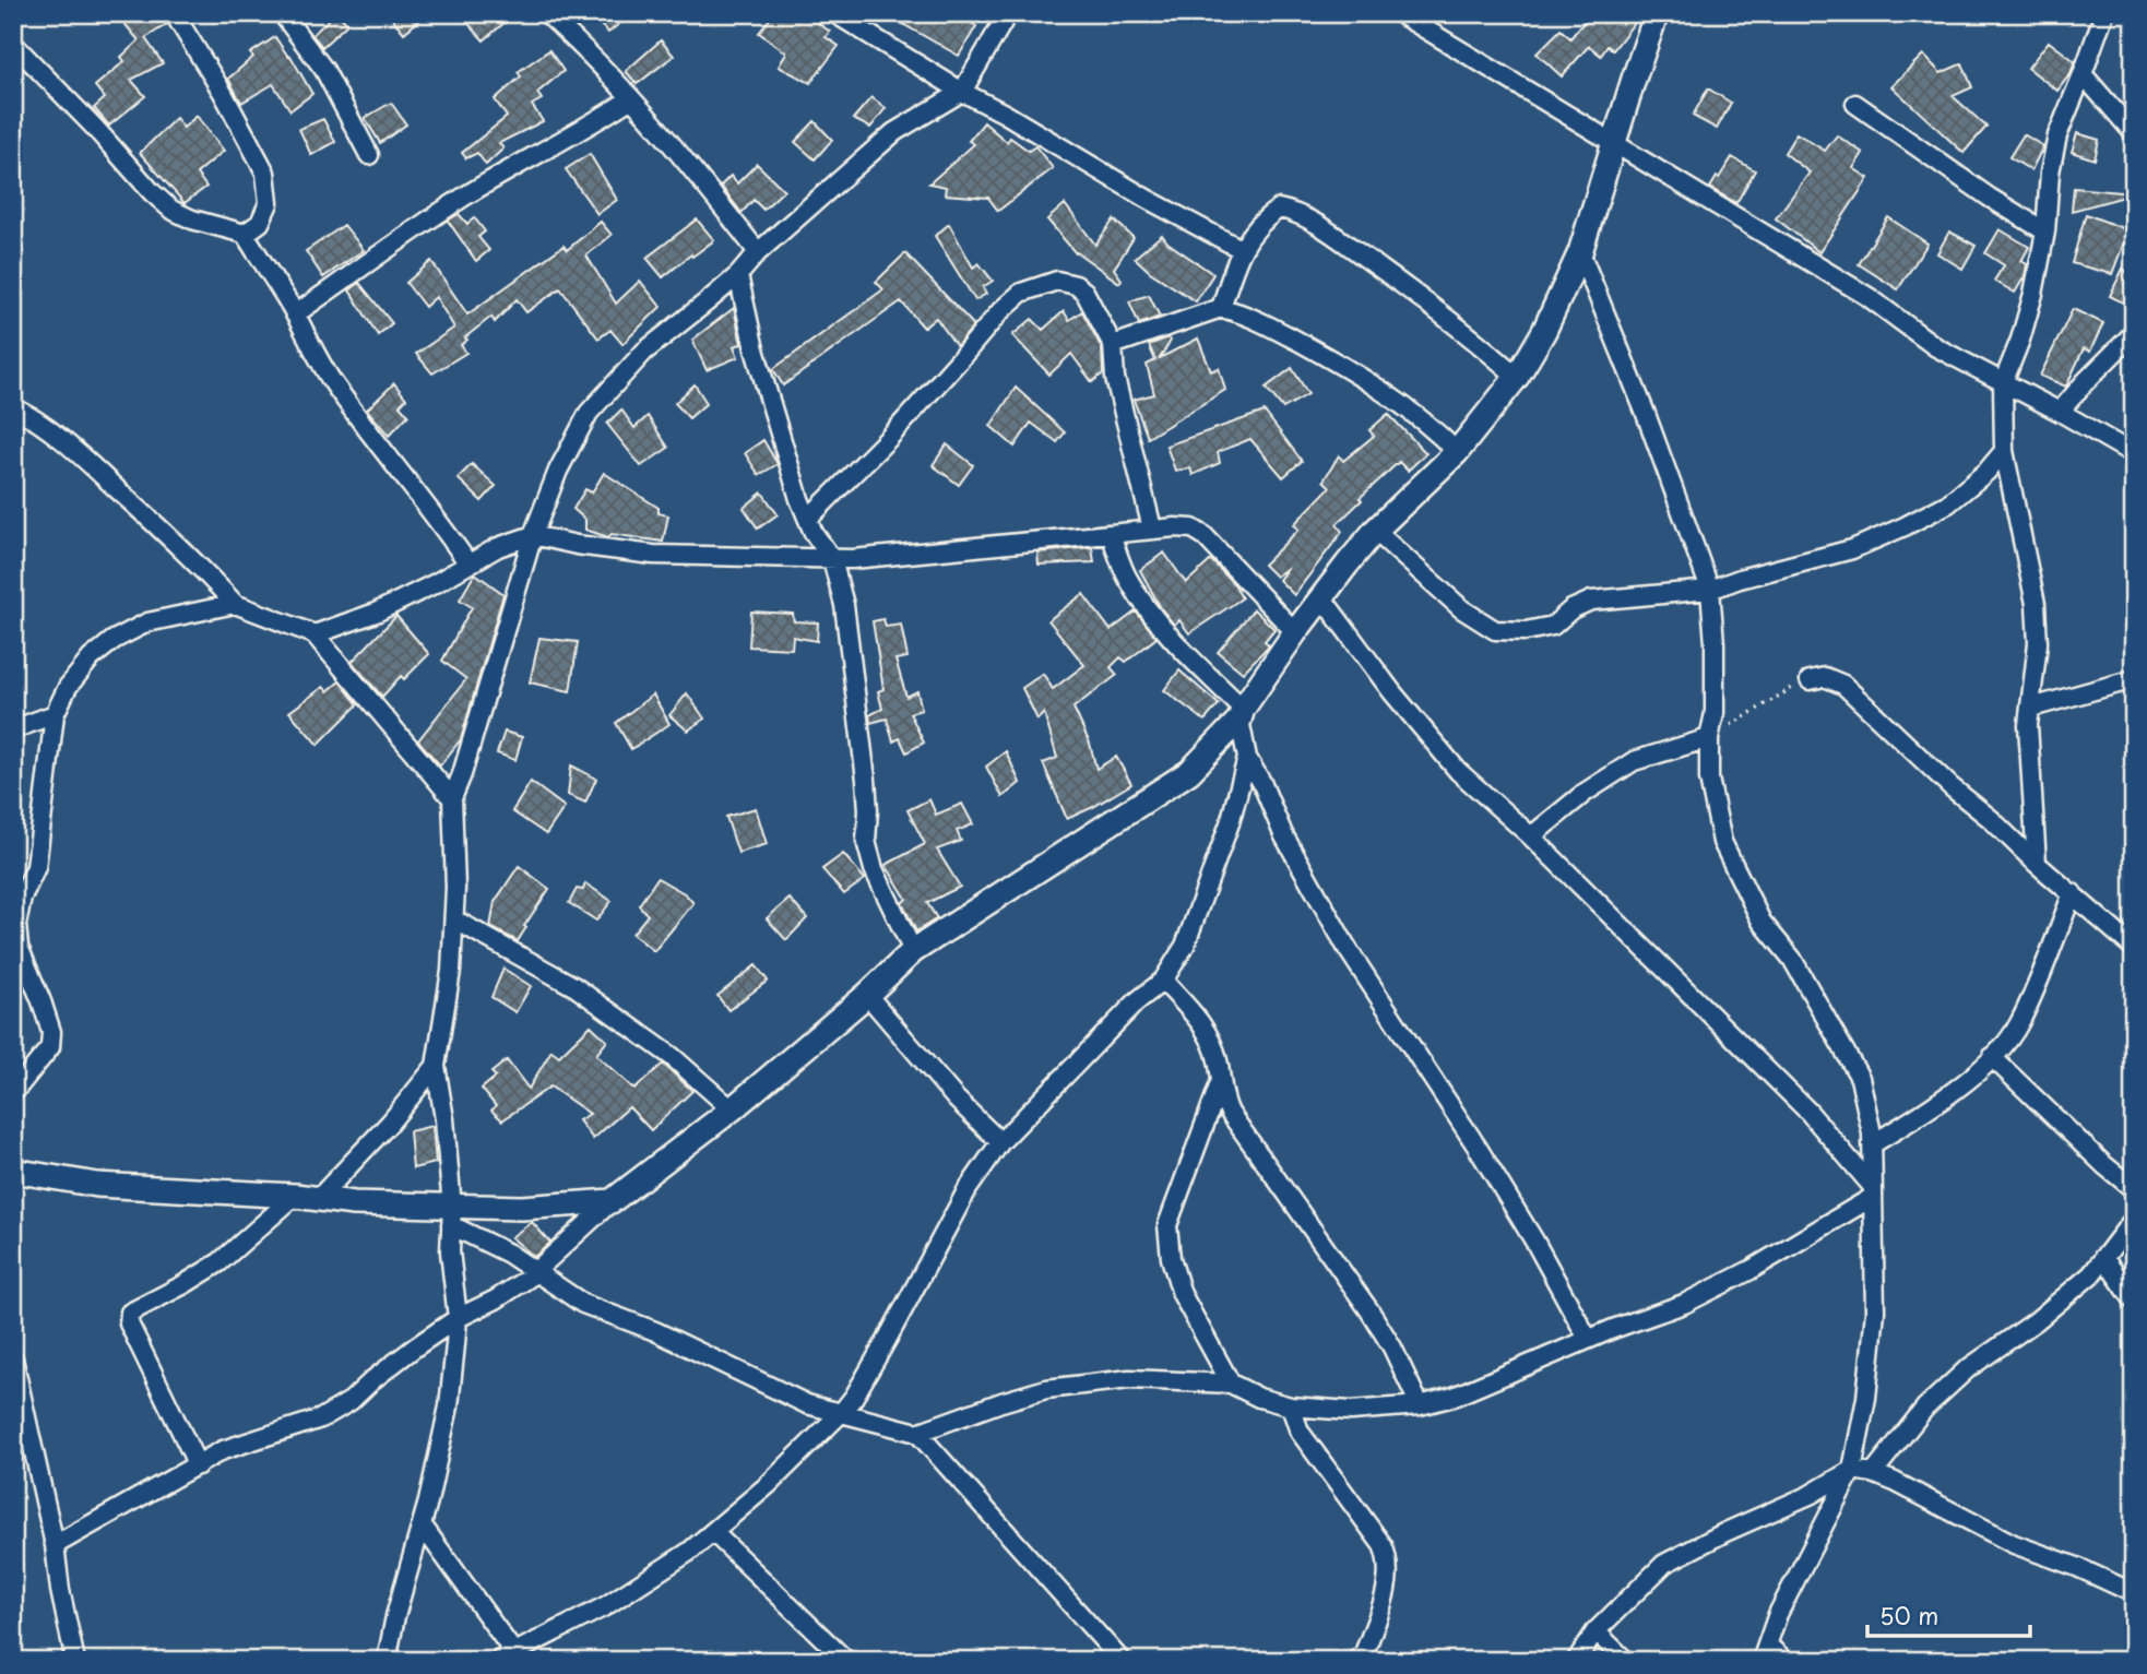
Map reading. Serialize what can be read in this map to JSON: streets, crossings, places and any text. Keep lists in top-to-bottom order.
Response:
{
  "scale_bar": "50 m"
}
